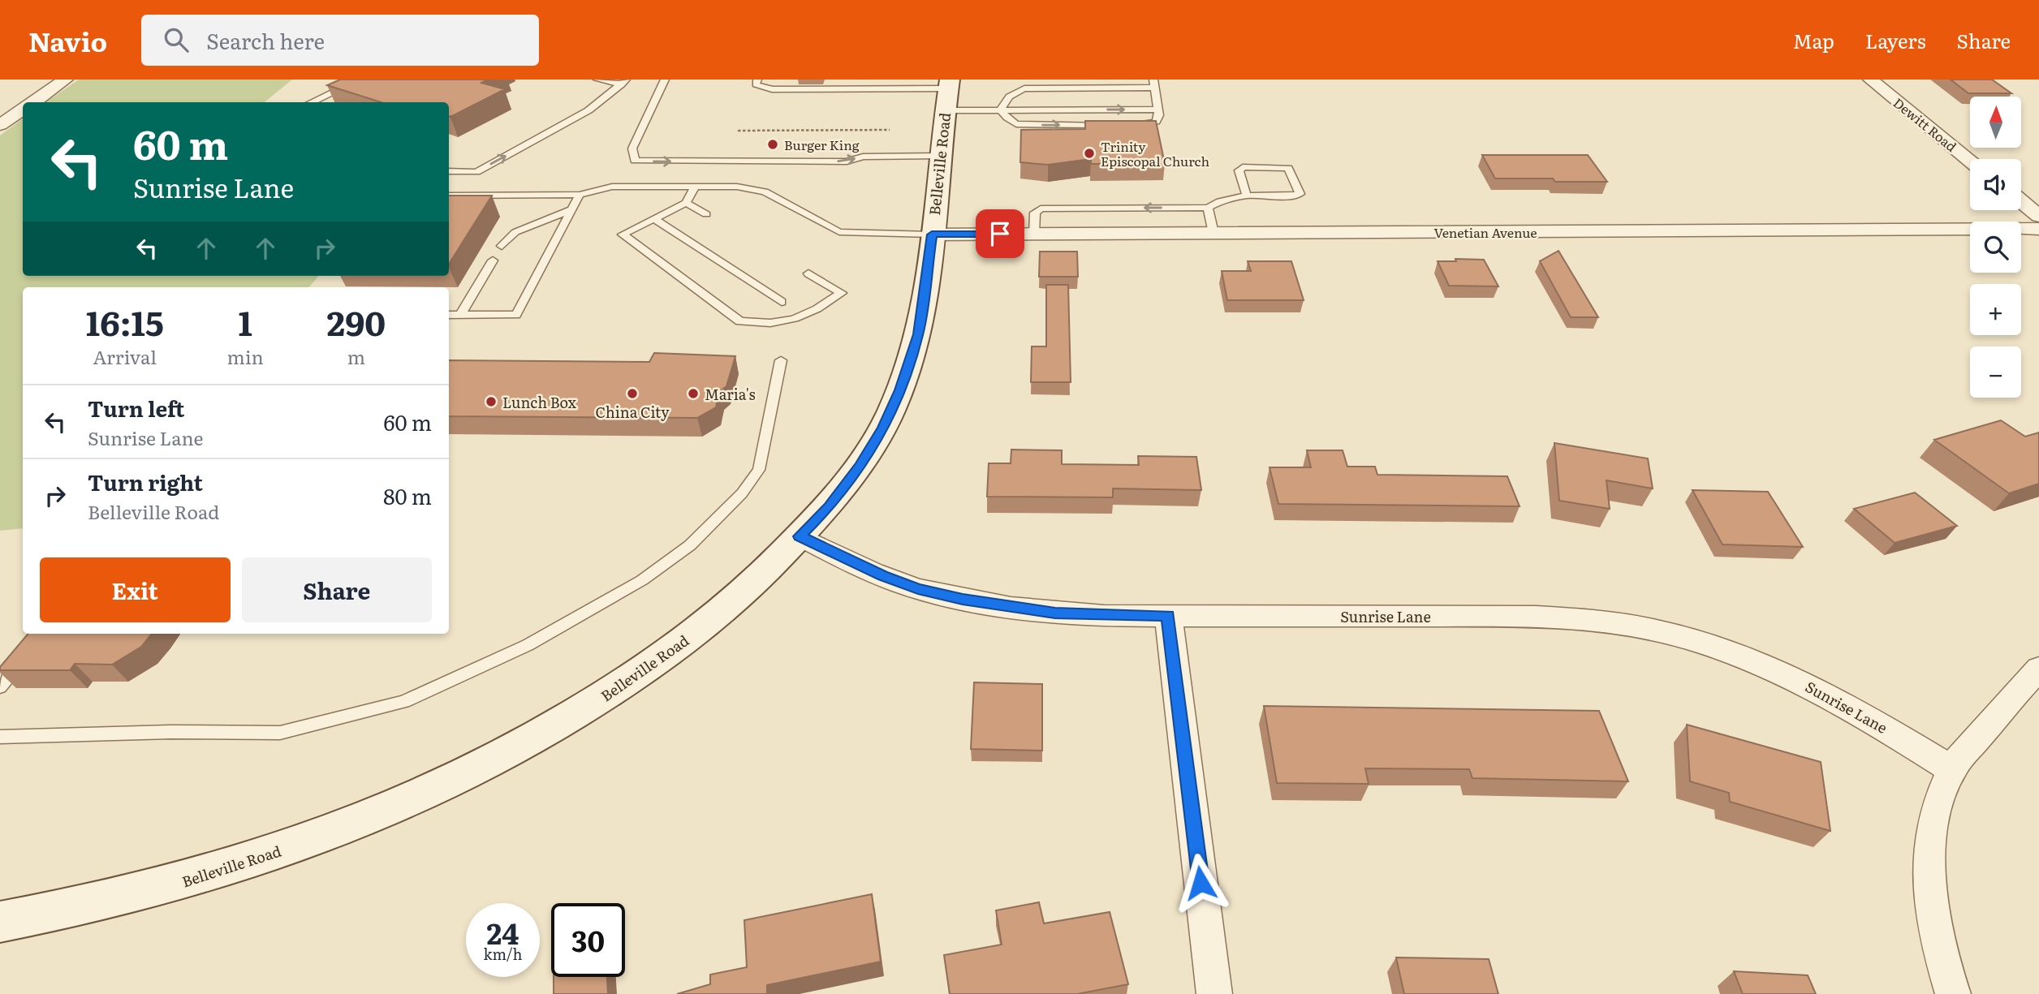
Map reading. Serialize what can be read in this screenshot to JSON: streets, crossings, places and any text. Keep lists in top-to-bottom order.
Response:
{
  "streets": {
    "main road": ["Belleville Road"],
    "street": ["Dewitt Road", "Venetian Avenue", "Sunrise Lane"]
  },
  "crossings": [
    ["Belleville Road", "Venetian Avenue"],
    ["Belleville Road", "Sunrise Lane"]
  ],
  "places": [
    "Burger King",
    "Trinity Episcopal Church",
    "China City",
    "Maria's",
    "Lunch Box"
  ],
  "north": "top",
  "page": {
    "header": "Navio",
    "search": "Search here",
    "nav": ["Map", "Layers", "Share"],
    "map_buttons": ["+", "−"],
    "turn": ["60 m", "Sunrise Lane"],
    "eta": [
      "16:15",
      "Arrival",
      "1",
      "min",
      "290",
      "m"
    ],
    "list": [
      {
        "name": "Turn left",
        "note": "Sunrise Lane",
        "value": "60 m"
      },
      {
        "name": "Turn right",
        "note": "Belleville Road",
        "value": "80 m"
      }
    ],
    "buttons": ["Exit", "Share"],
    "speed": "24 km/h",
    "limit": "30"
  }
}
